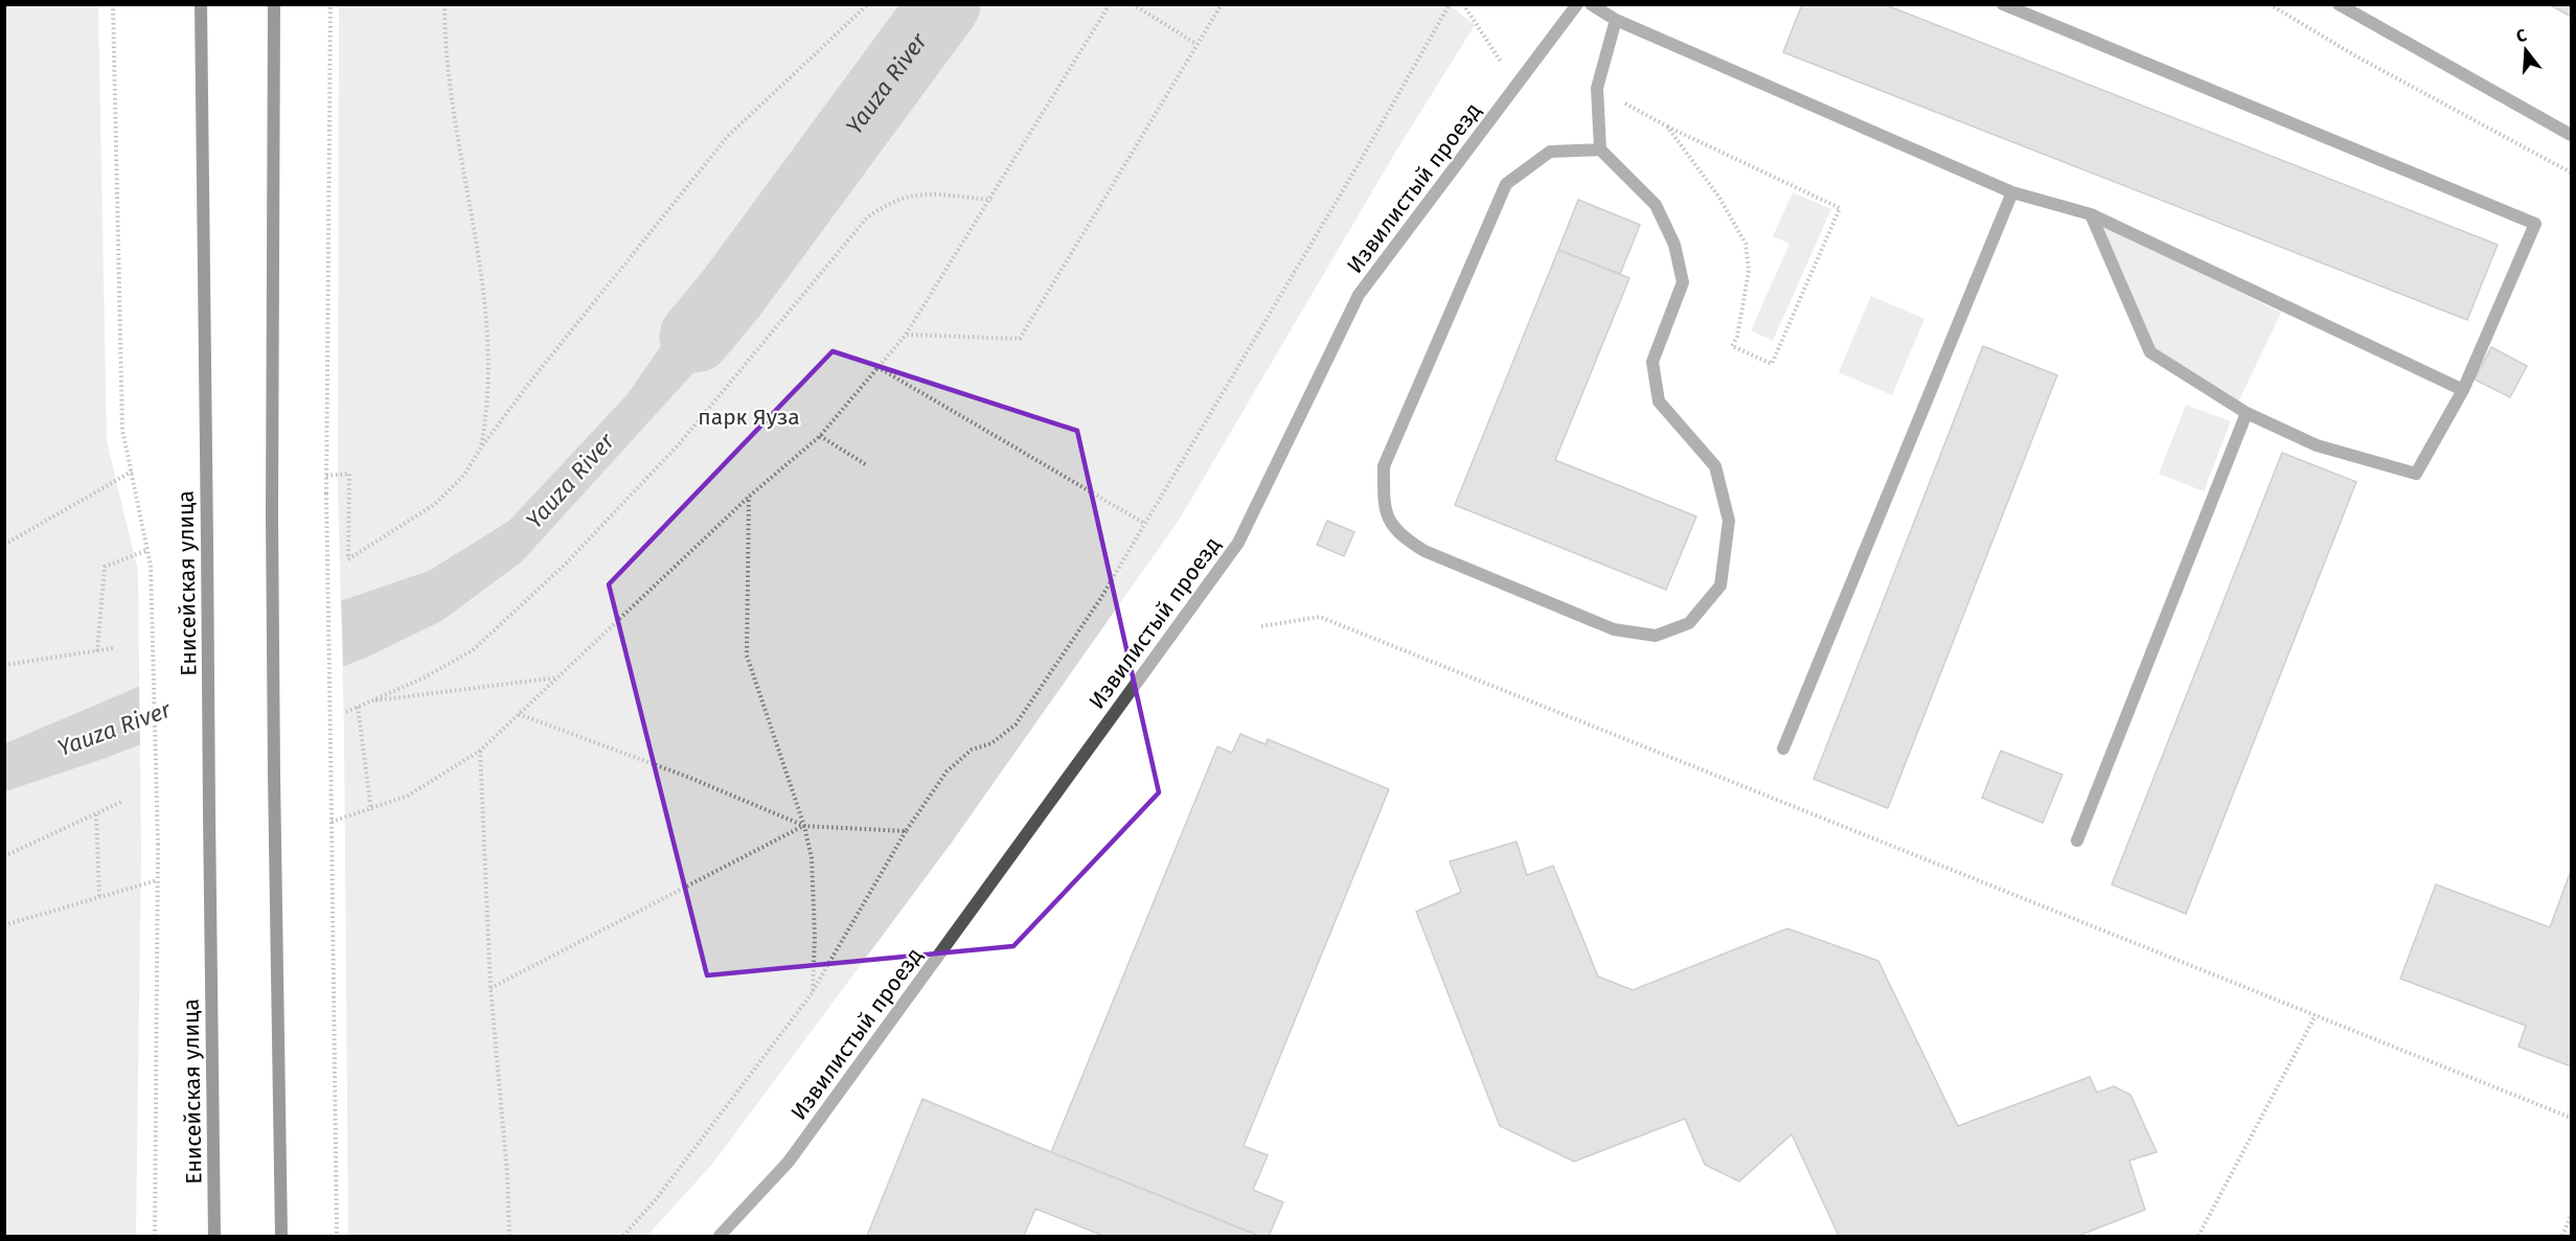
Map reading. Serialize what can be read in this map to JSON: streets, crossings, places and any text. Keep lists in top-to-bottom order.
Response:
{
  "streets": {
    "main road": ["Енисейская улица"],
    "street": ["Извилистый проезд"]
  },
  "water": ["Yauza River"],
  "parks": ["парк Яуза"],
  "north": "top"
}
